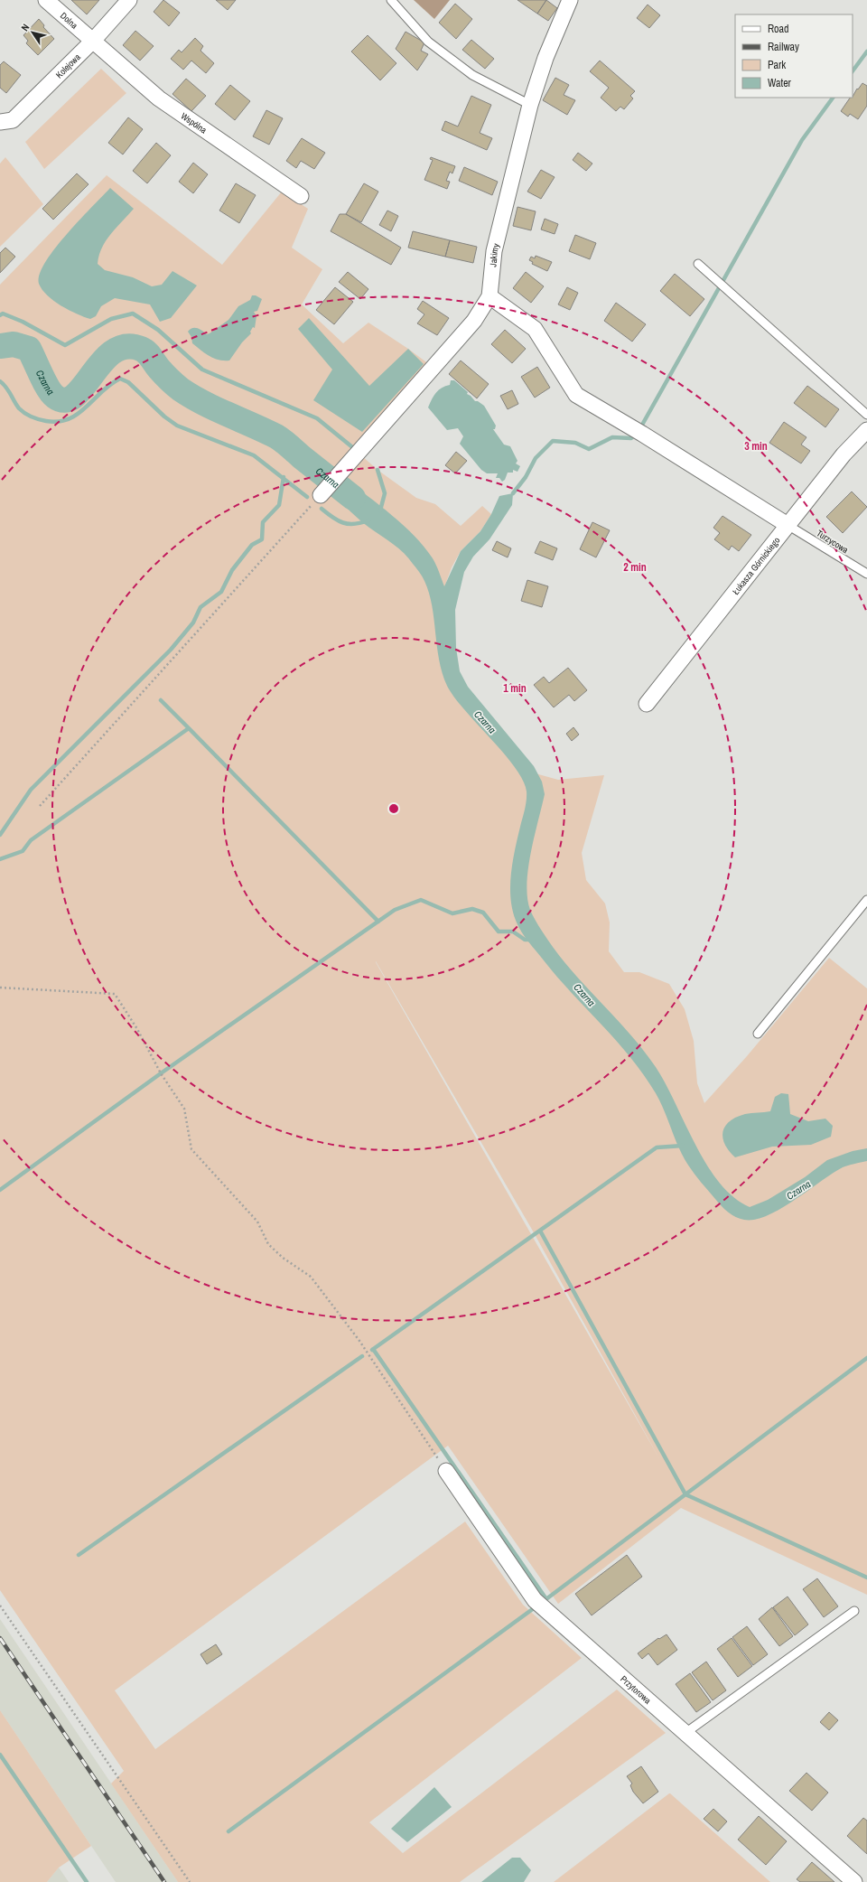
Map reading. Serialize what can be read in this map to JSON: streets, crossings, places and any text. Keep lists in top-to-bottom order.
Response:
{
  "streets": {
    "street": [
      "Dolna",
      "Kolejowa",
      "Wspólna",
      "Jakimy",
      "Łukasza Górnickiego",
      "Przytorowa"
    ],
    "lane": ["Turzycowa"]
  },
  "crossings": [
    ["Dolna", "Kolejowa"],
    ["Dolna", "Wspólna"],
    ["Kolejowa", "Wspólna"],
    ["Turzycowa", "Łukasza Górnickiego"]
  ],
  "water": ["Czarna"],
  "legend": [
    "Road",
    "Railway",
    "Park",
    "Water"
  ],
  "north": "top left",
  "rings": ["3 min", "2 min", "1 min"]
}
